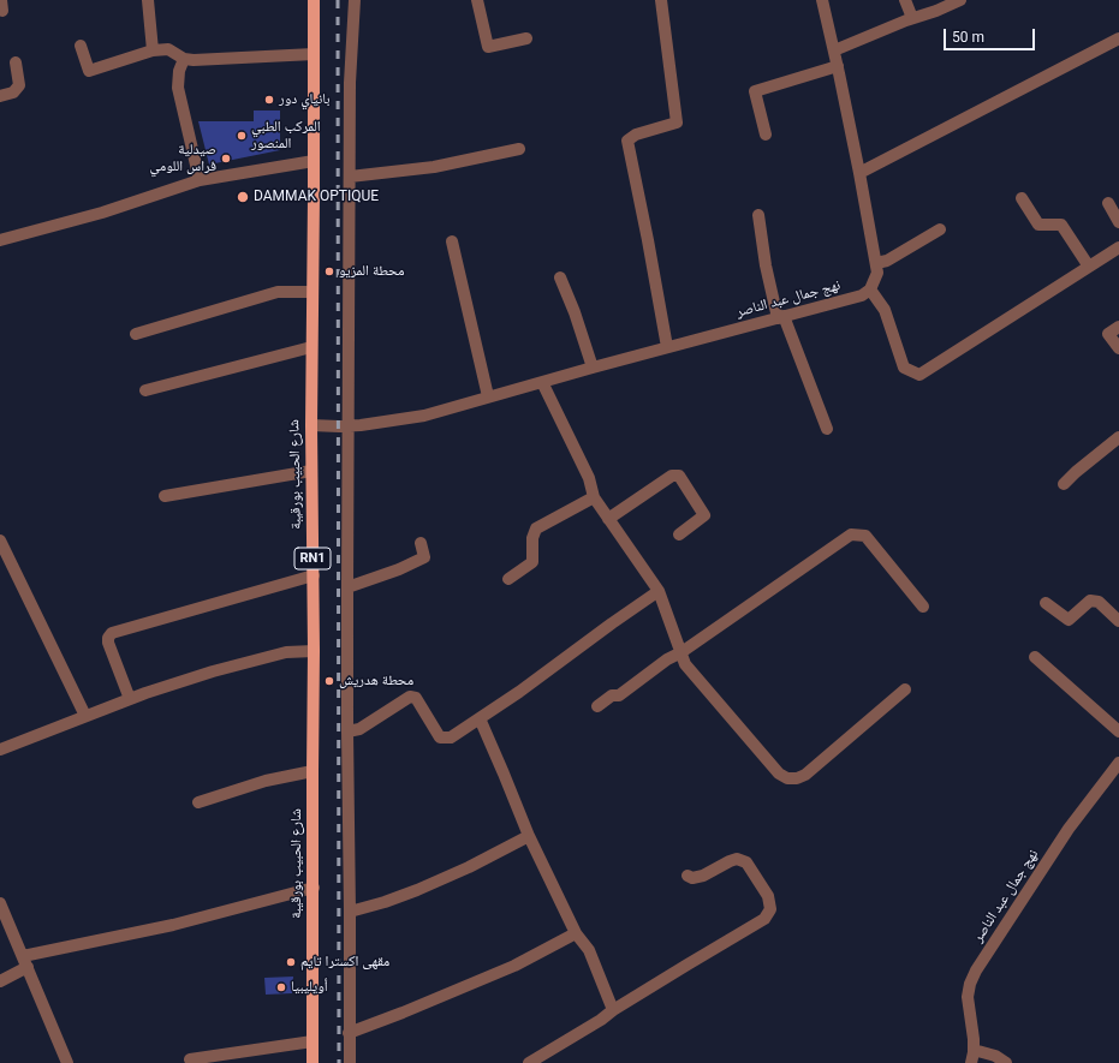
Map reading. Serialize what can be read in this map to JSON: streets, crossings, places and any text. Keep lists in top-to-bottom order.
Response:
{
  "streets": {
    "main road": ["شارع الحبيب بورقيبة", "RN1"],
    "street": ["نهج جمال عبد الناصر"]
  },
  "crossings": [
    ["نهج جمال عبد الناصر", "شارع الحبيب بورقيبة"]
  ],
  "places": [
    "بانياي دور",
    "المركب الطبي المنصور",
    "صيدلية فراس اللومي",
    "DAMMAK OPTIQUE",
    "محطة المزيو",
    "محطة هدريش",
    "مقهى اكسترا تايم",
    "أويليبيا"
  ],
  "scale_bar": "50 m"
}
